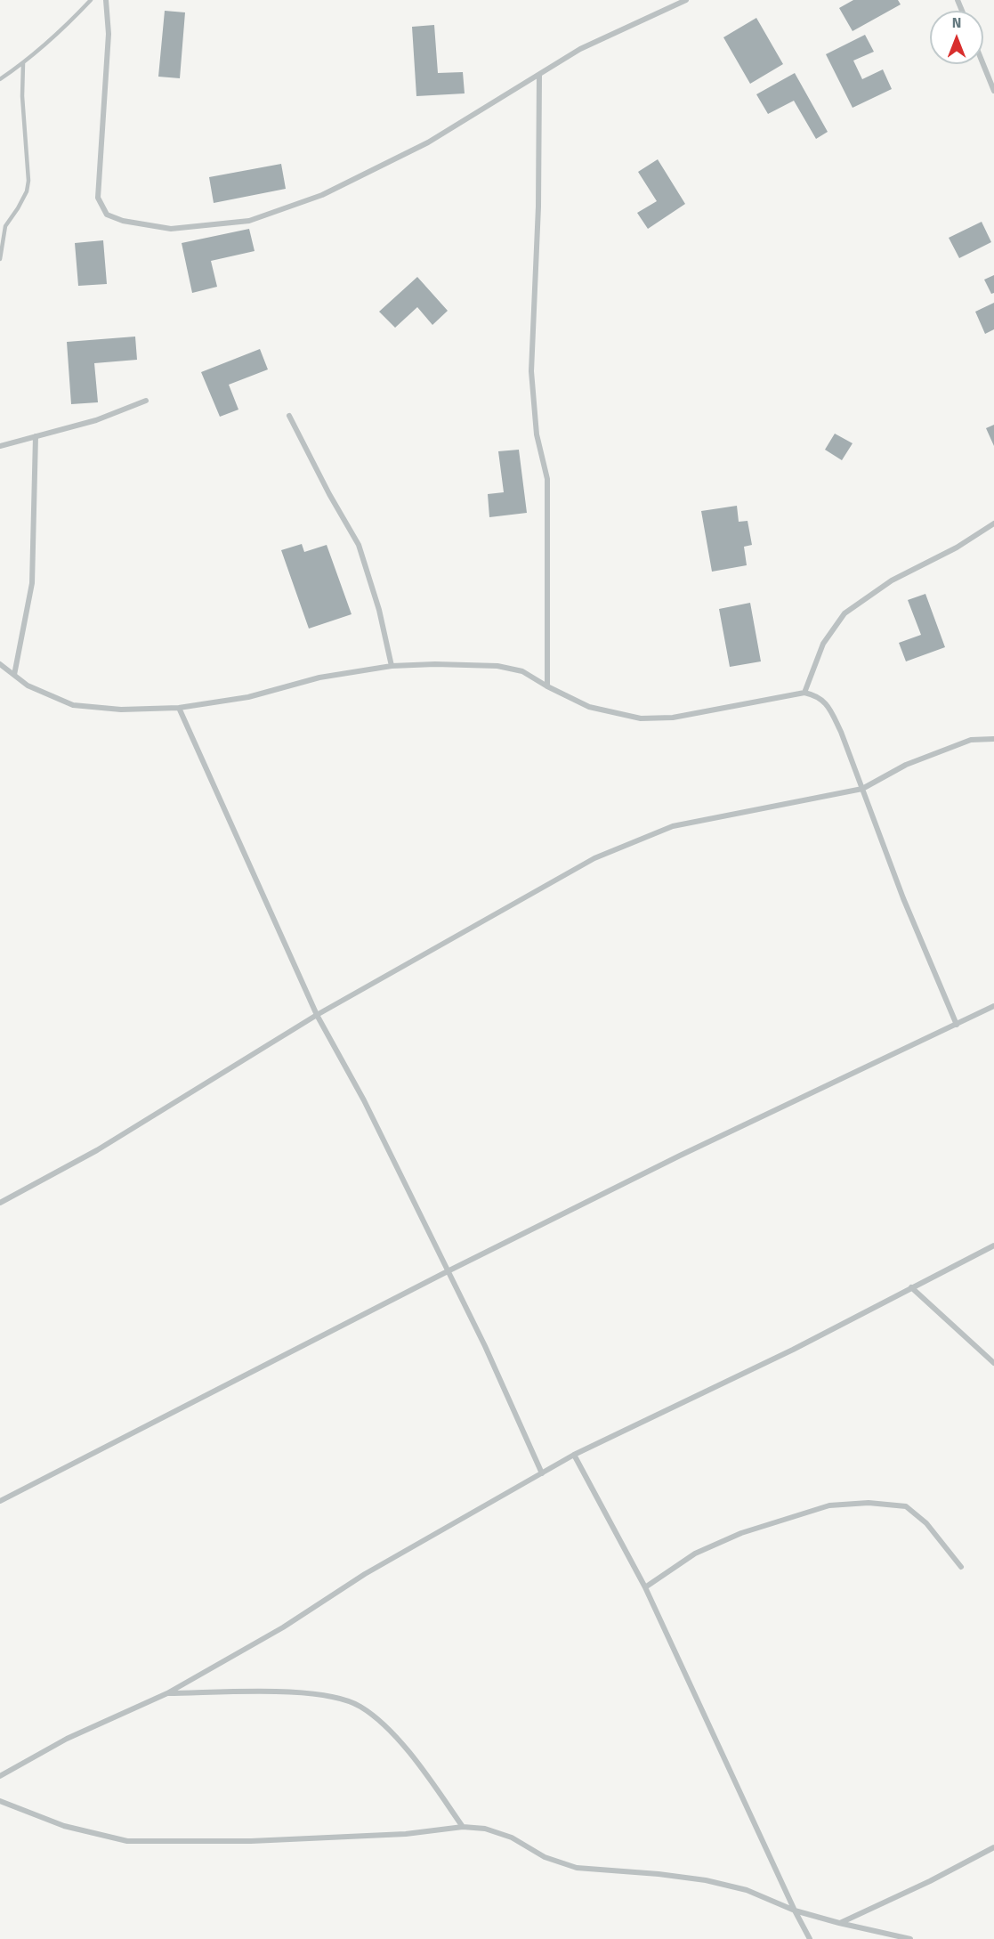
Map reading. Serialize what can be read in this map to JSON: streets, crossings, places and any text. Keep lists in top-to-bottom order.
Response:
{
  "north": "top"
}
